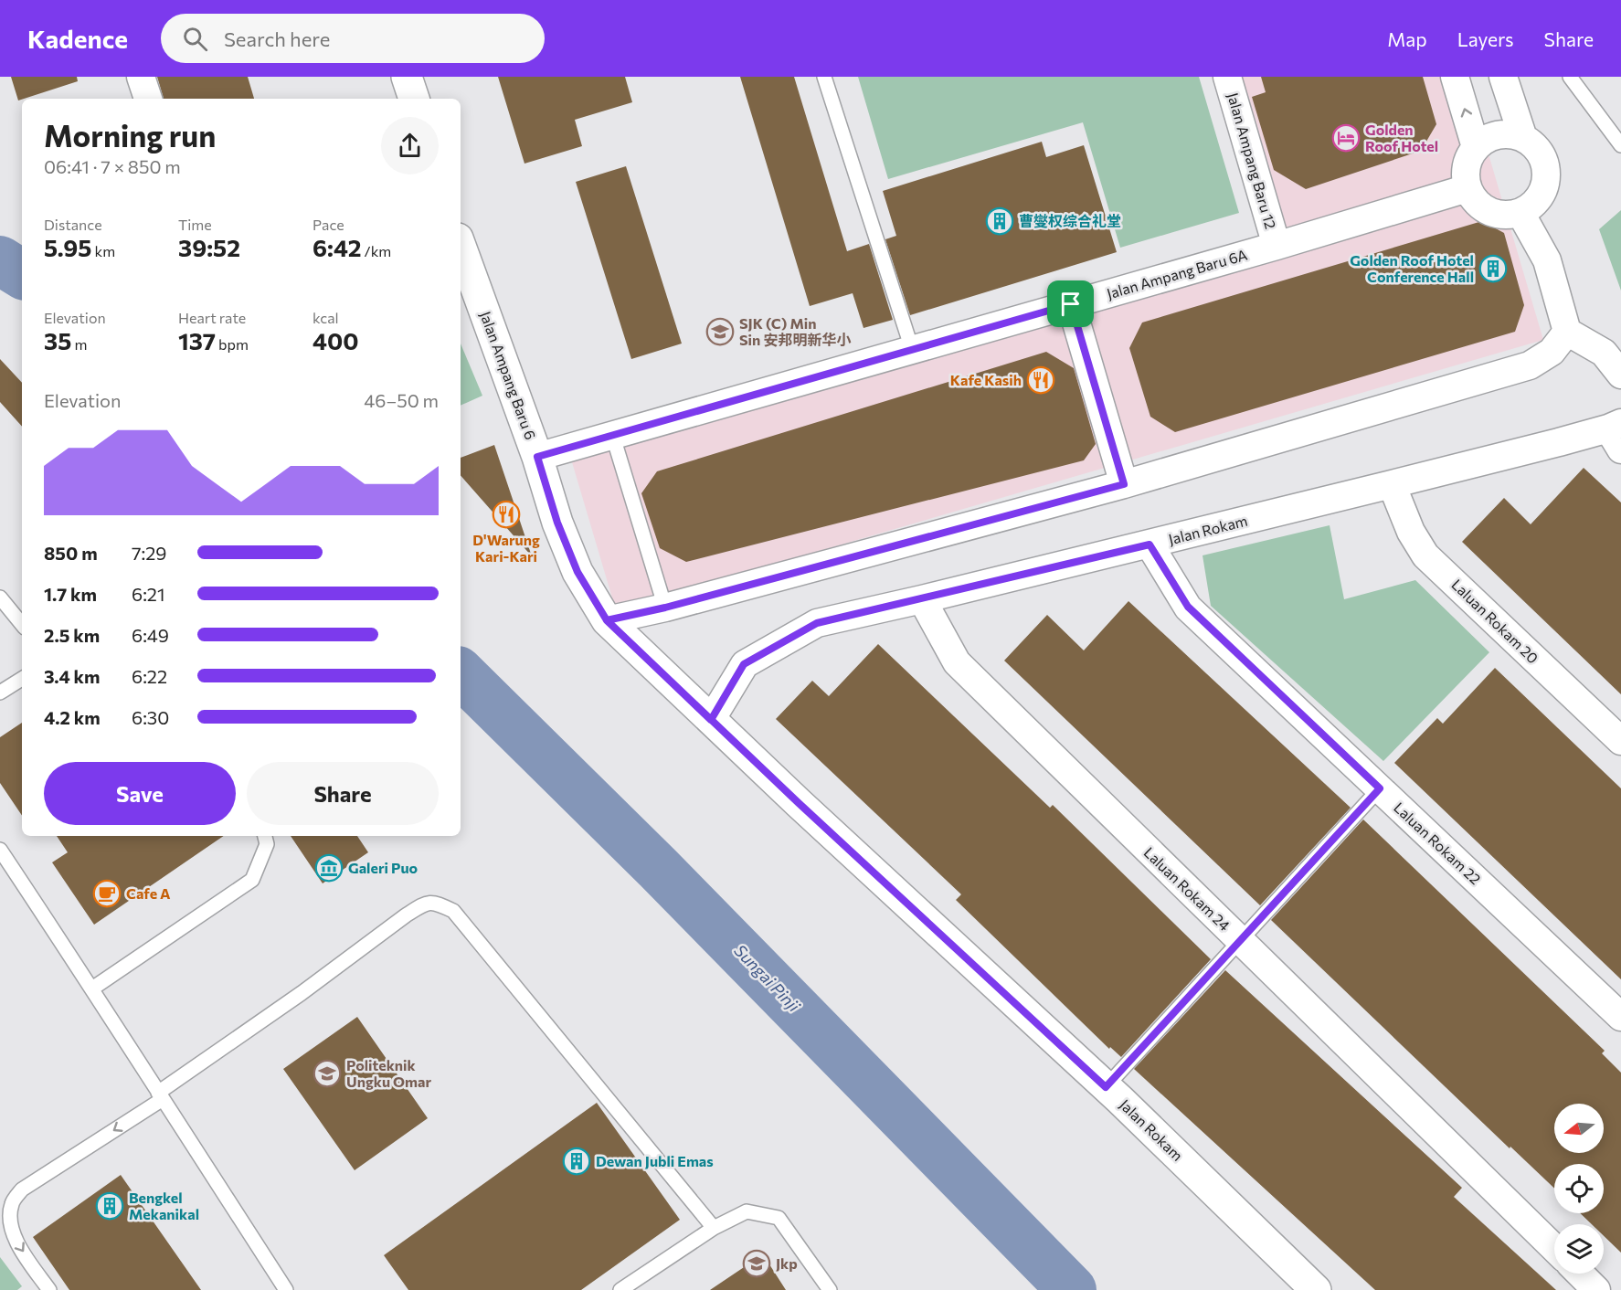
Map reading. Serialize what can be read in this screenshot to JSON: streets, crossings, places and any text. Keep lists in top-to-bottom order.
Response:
{
  "streets": {
    "main road": ["Jalan Ampang Baru 6", "Jalan Rokam"],
    "street": [
      "Jalan Ampang Baru 12",
      "Jalan Ampang Baru 6A",
      "Laluan Rokam 20",
      "Laluan Rokam 22",
      "Laluan Rokam 24"
    ]
  },
  "crossings": [
    ["Jalan Ampang Baru 12", "Jalan Ampang Baru 6A"],
    ["Jalan Ampang Baru 6A", "Jalan Ampang Baru 6"],
    ["Jalan Ampang Baru 6", "Jalan Rokam"],
    ["Jalan Rokam", "Laluan Rokam 20"],
    ["Jalan Rokam", "Laluan Rokam 22"],
    ["Jalan Rokam", "Laluan Rokam 24"]
  ],
  "water": ["Sungai Pinji"],
  "places": {
    "hotel": ["Golden Roof Hotel"],
    "building": [
      "曹燮权综合礼堂",
      "Golden Roof Hotel Conference Hall",
      "Dewan Jubli Emas",
      "Bengkel Mekanikal"
    ],
    "school or university": ["SJK (C) Min Sin 安邦明新华小", "Politeknik Ungku Omar", "Jkp"],
    "restaurant": ["Kafe Kasih", "D'Warung Kari-Kari"],
    "museum": ["Galeri Puo"],
    "cafe": ["Cafe A"]
  },
  "north": "left",
  "page": {
    "header": "Kadence",
    "search": "Search here",
    "nav": ["Map", "Layers", "Share"],
    "heading": ["Morning run", "06:41 · 7 × 850 m"],
    "stats": [
      ["Distance", "5.95 km"],
      ["Time", "39:52"],
      ["Pace", "6:42 /km"],
      ["Elevation", "35 m"],
      ["Heart rate", "137 bpm"],
      ["kcal", "400"]
    ],
    "chart": ["Elevation", "46–50 m"],
    "list": [
      {
        "name": "850 m",
        "note": "7:29"
      },
      {
        "name": "1.7 km",
        "note": "6:21"
      },
      {
        "name": "2.5 km",
        "note": "6:49"
      },
      {
        "name": "3.4 km",
        "note": "6:22"
      },
      {
        "name": "4.2 km",
        "note": "6:30"
      }
    ],
    "buttons": ["Save", "Share"]
  }
}
